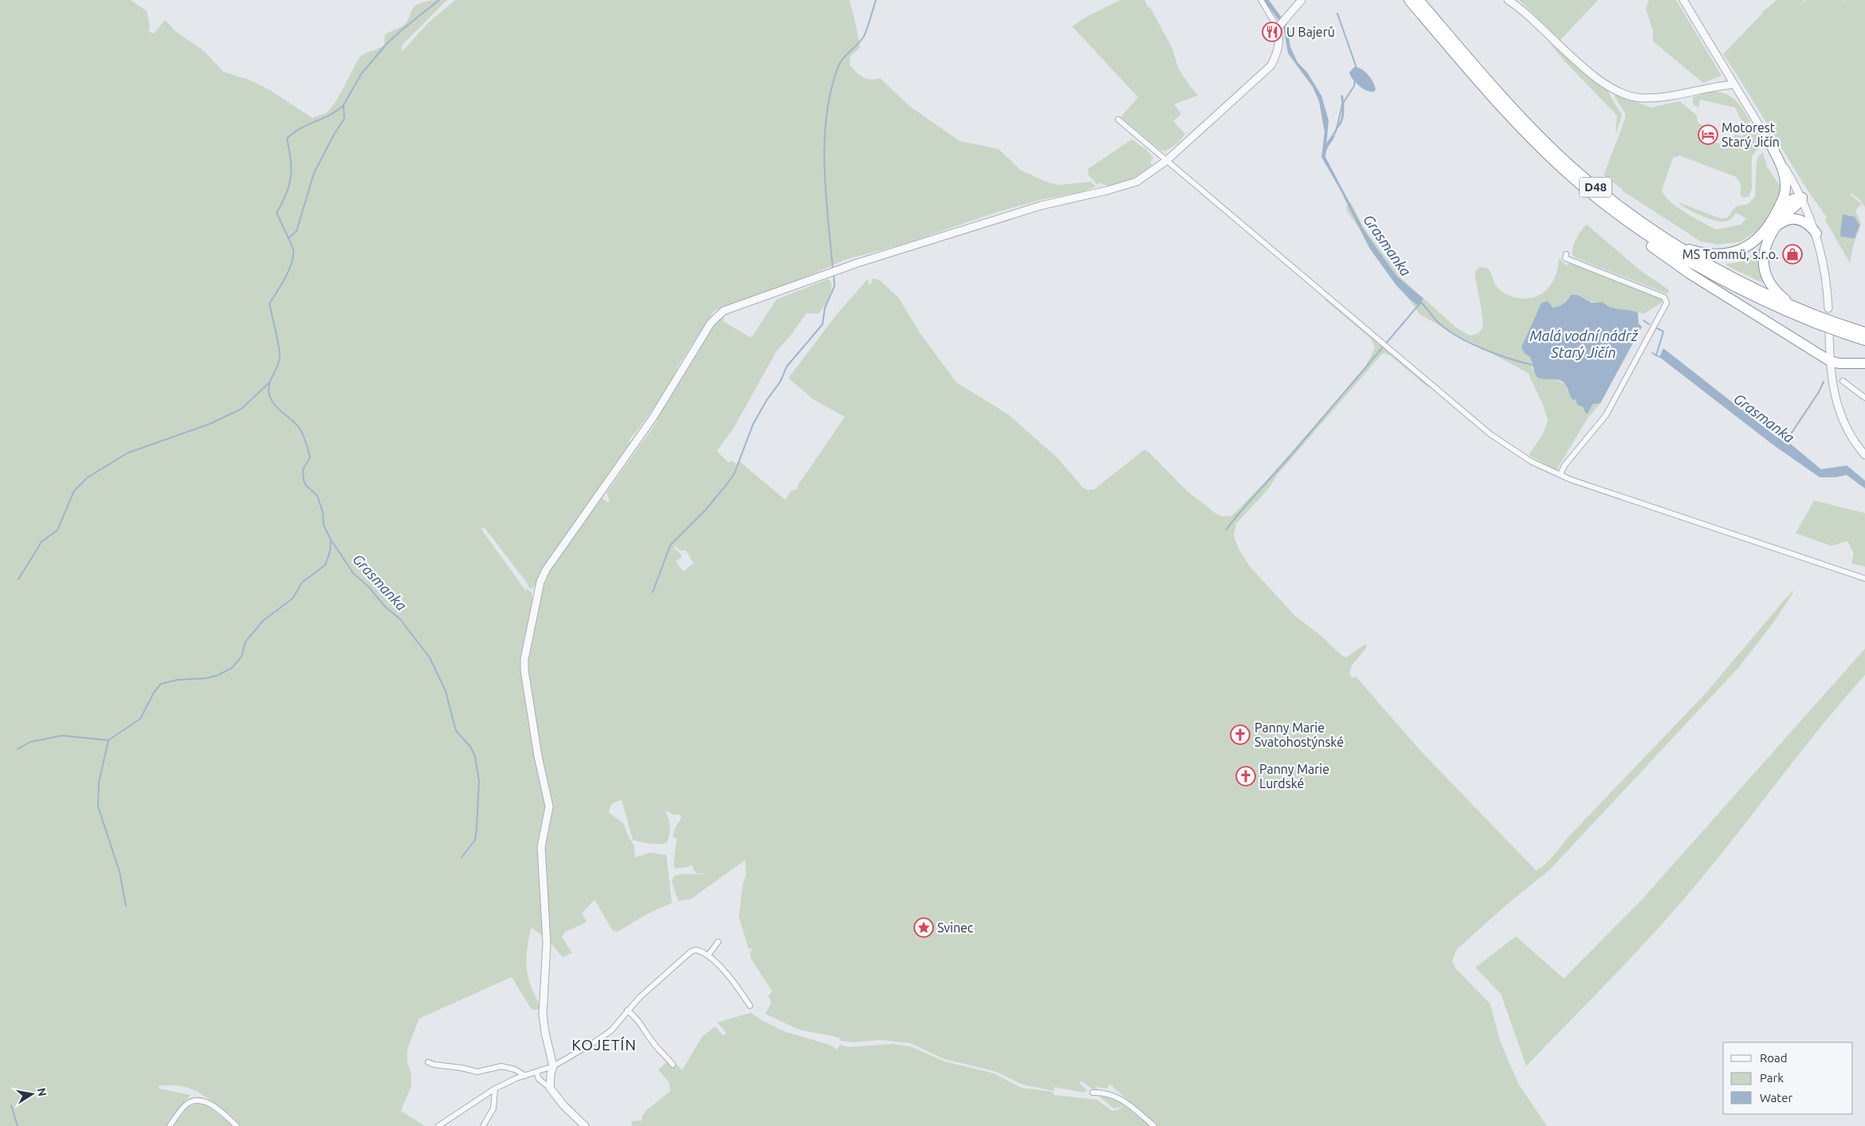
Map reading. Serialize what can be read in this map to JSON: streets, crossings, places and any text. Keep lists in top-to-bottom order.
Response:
{
  "streets": {
    "highway": ["D48"]
  },
  "districts": ["KOJETÍN"],
  "water": ["Grasmanka", "Malá vodní nádrž Starý Jičín"],
  "places": {
    "restaurant": ["U Bajerů"],
    "hotel": ["Motorest Starý Jičín"],
    "shop": ["MS Tommü, s.r.o."],
    "church": ["Panny Marie Svatohostýnské", "Panny Marie Lurdské"],
    "place": ["Svinec"]
  },
  "legend": ["Road", "Park", "Water"],
  "north": "right"
}
